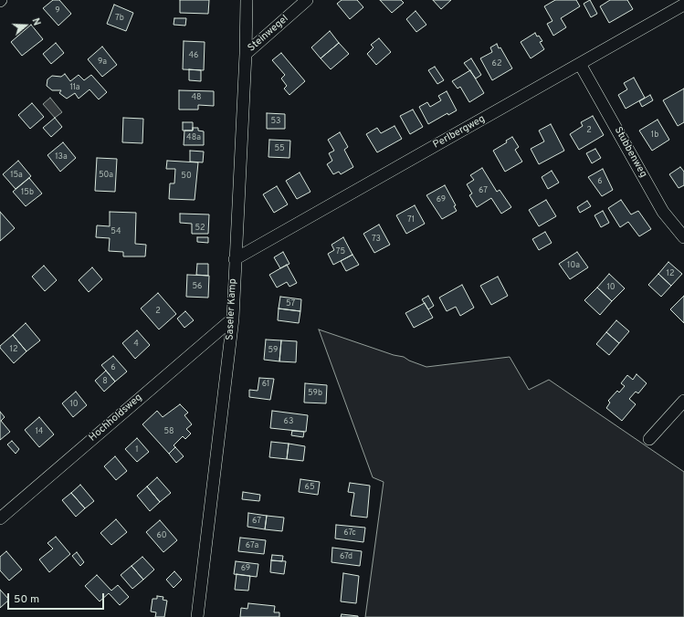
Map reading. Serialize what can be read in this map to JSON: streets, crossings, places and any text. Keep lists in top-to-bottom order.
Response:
{
  "streets": {
    "street": [
      "Steinwegel",
      "Perlbergweg",
      "Stubbenweg",
      "Saseler Kamp",
      "Hochholdsweg"
    ]
  },
  "crossings": [
    ["Steinwegel", "Saseler Kamp"],
    ["Perlbergweg", "Stubbenweg"],
    ["Perlbergweg", "Saseler Kamp"],
    ["Saseler Kamp", "Hochholdsweg"]
  ],
  "house_numbers": [
    "9",
    "7b",
    "46",
    "9a",
    "62",
    "11a",
    "48",
    "53",
    "2",
    "1b",
    "48a",
    "55",
    "13a",
    "15a",
    "50a",
    "50",
    "6",
    "67",
    "15b",
    "69",
    "71",
    "52",
    "54",
    "73",
    "75",
    "10a",
    "12",
    "56",
    "10",
    "57",
    "2",
    "4",
    "12",
    "59",
    "6",
    "8",
    "61",
    "59b",
    "10",
    "63",
    "14",
    "58",
    "1",
    "65",
    "67",
    "67c",
    "60",
    "67a",
    "67d",
    "69"
  ],
  "scale_bar": "50 m",
  "north": "right"
}
